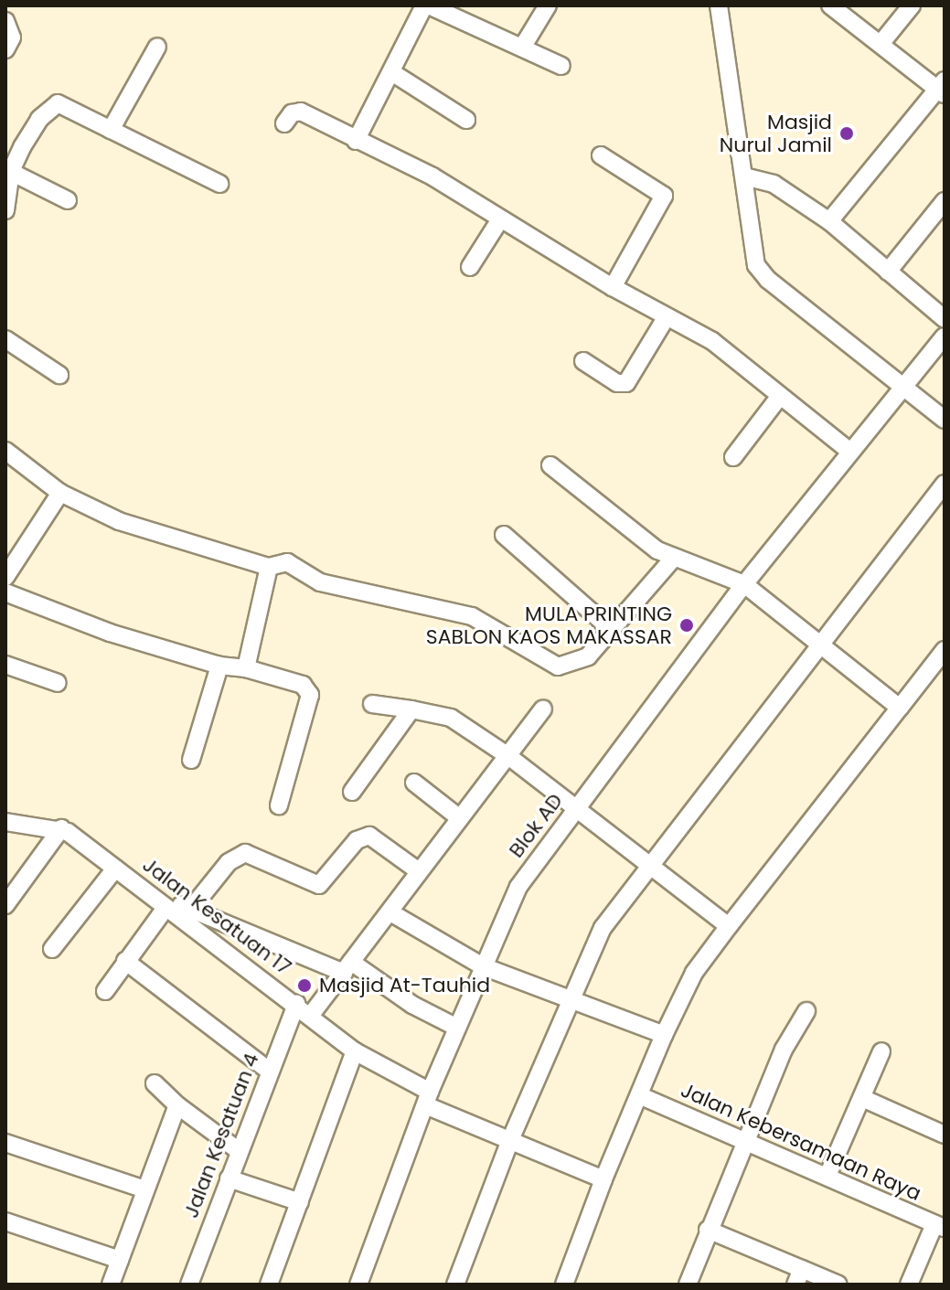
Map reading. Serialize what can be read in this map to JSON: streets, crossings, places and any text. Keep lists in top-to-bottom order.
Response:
{
  "streets": {
    "street": [
      "Blok AD",
      "Jalan Kesatuan 17",
      "Jalan Kesatuan 4",
      "Jalan Kebersamaan Raya"
    ]
  },
  "crossings": [
    ["Blok AD", "Jalan Kesatuan 17"],
    ["Jalan Kesatuan 17", "Jalan Kesatuan 4"]
  ],
  "places": ["Masjid Nurul Jamil", "MULA PRINTING SABLON KAOS MAKASSAR", "Masjid At-Tauhid"]
}
